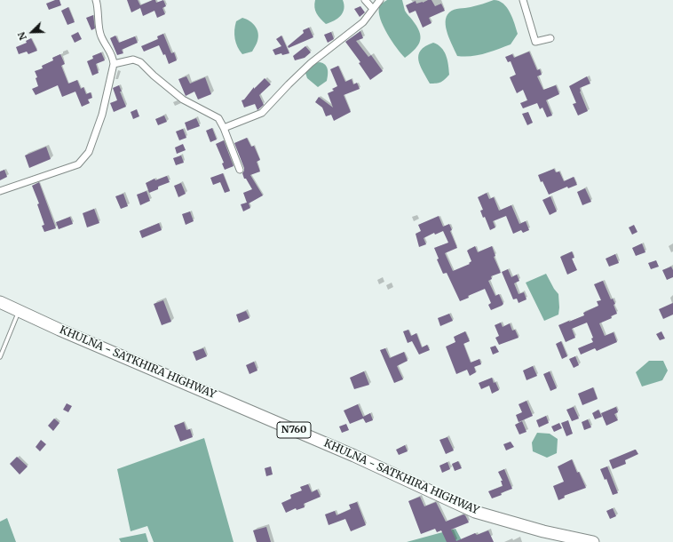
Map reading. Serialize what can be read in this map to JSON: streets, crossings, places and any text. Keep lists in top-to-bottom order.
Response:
{
  "streets": {
    "highway": ["KHULNA - SATKHIRA HIGHWAY", "N760"]
  },
  "north": "bottom left"
}
